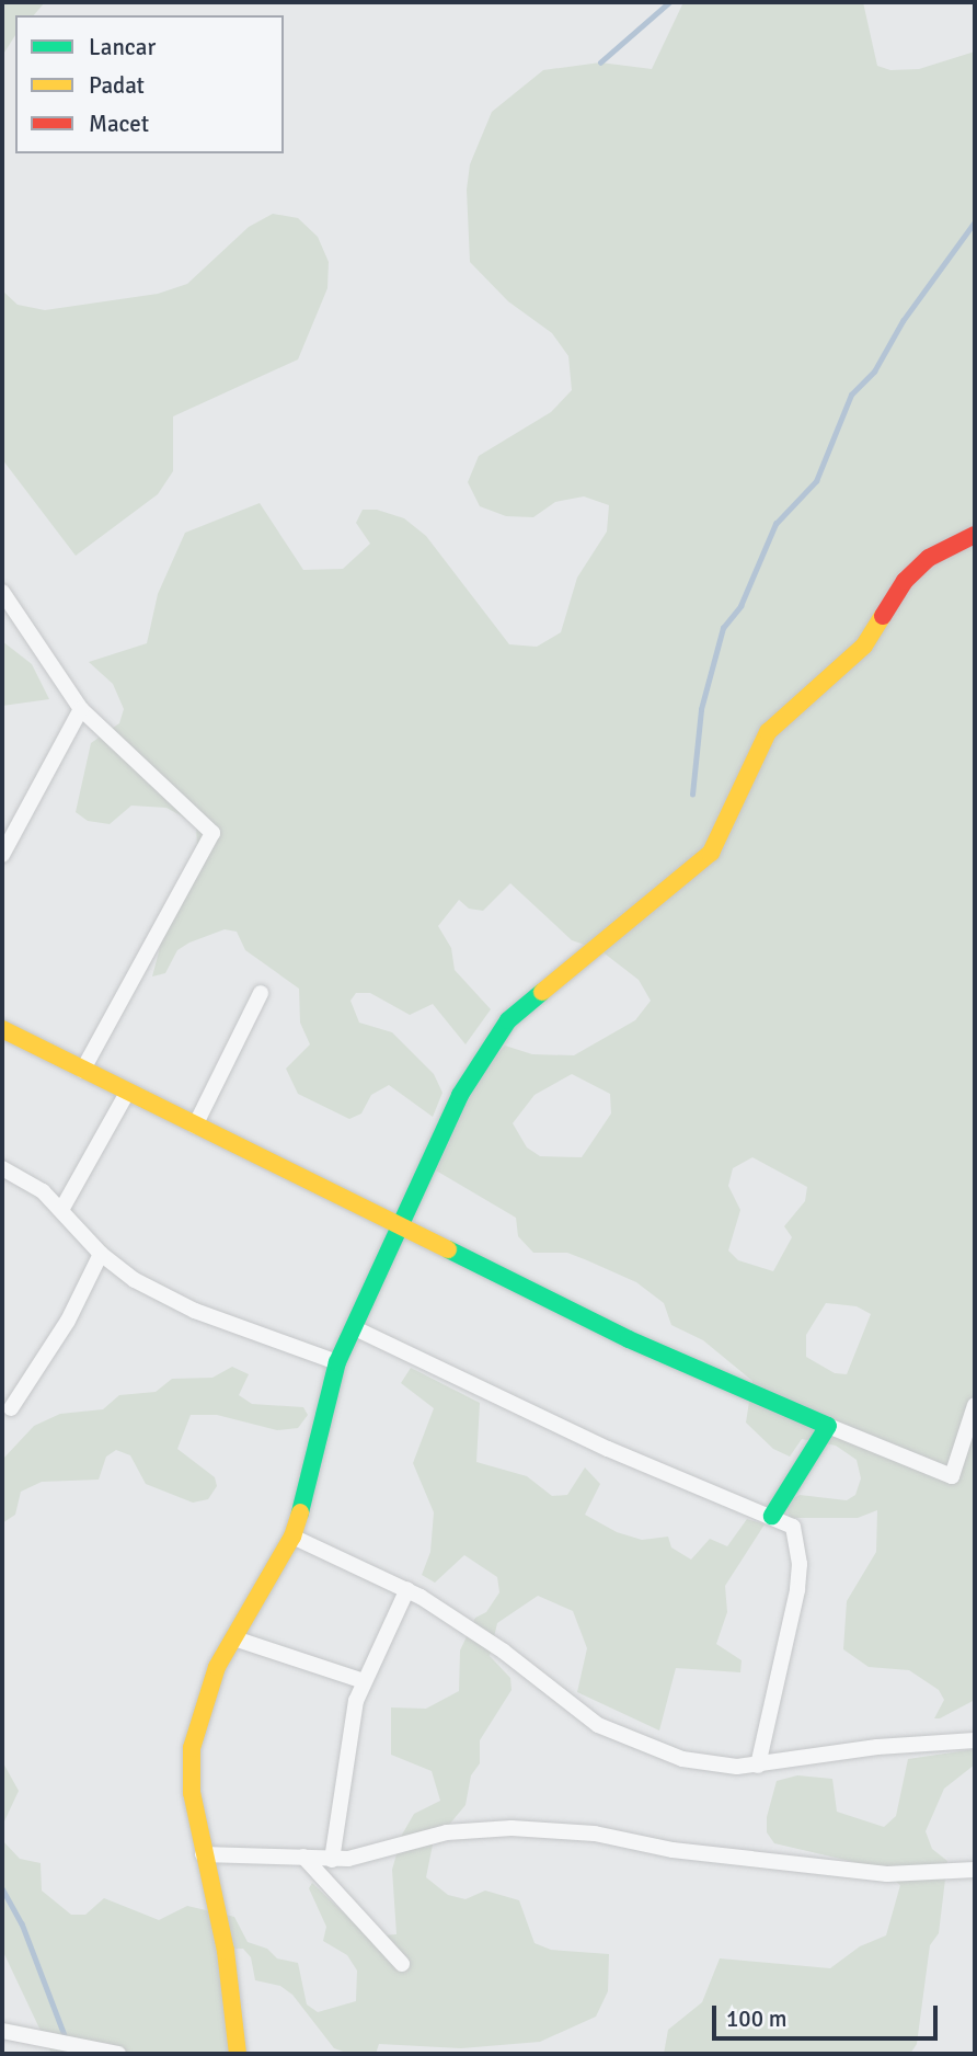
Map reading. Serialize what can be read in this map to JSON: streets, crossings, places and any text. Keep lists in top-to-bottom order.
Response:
{
  "legend": ["Lancar", "Padat", "Macet"],
  "scale_bar": "100 m"
}
